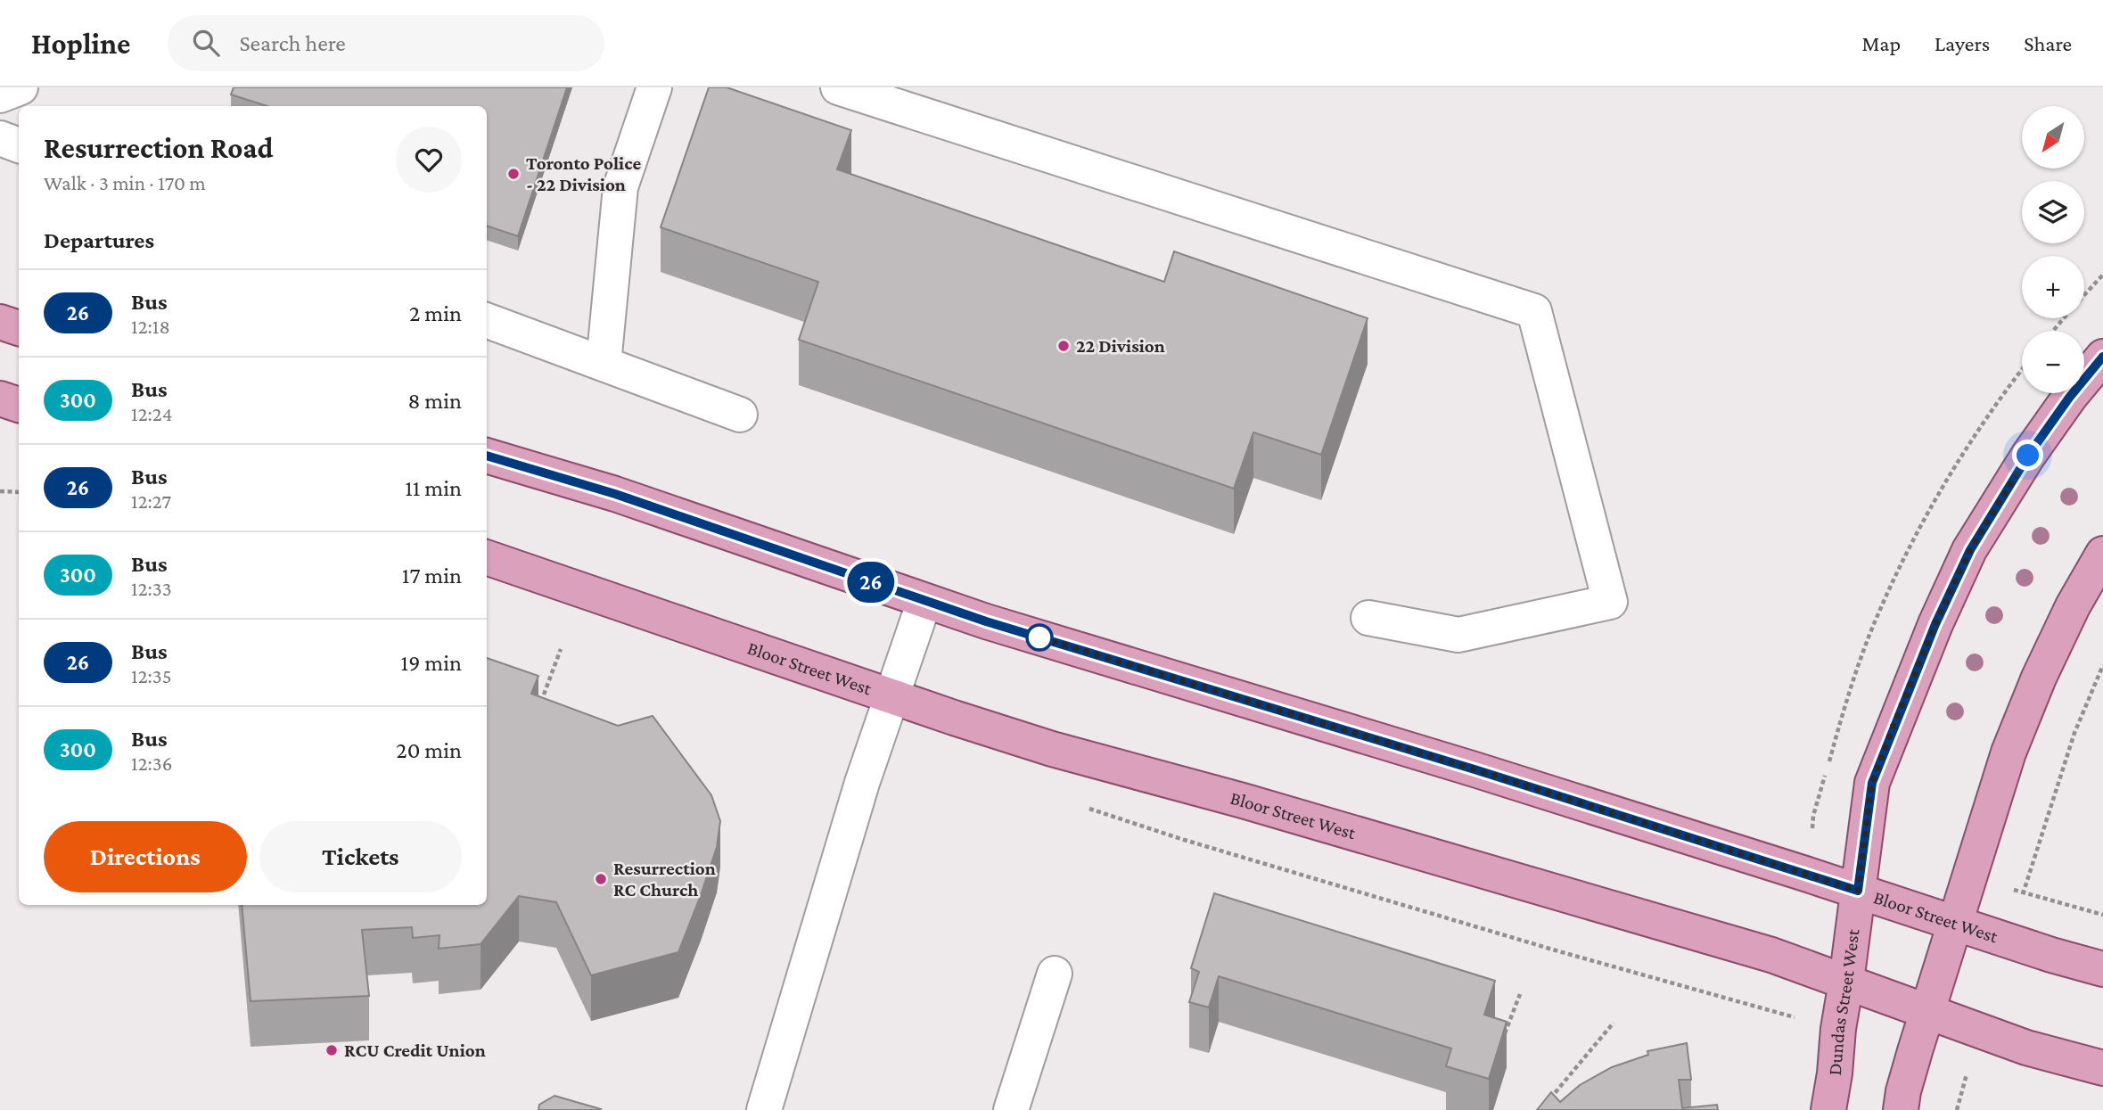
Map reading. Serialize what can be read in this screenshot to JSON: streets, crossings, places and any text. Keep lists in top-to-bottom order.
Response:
{
  "streets": {
    "main road": ["Bloor Street West", "Dundas Street West"]
  },
  "crossings": [
    ["Bloor Street West", "Dundas Street West"]
  ],
  "places": [
    "Toronto Police - 22 Division",
    "22 Division",
    "Resurrection RC Church",
    "RCU Credit Union"
  ],
  "lines": ["bus line 26"],
  "north": "bottom left",
  "page": {
    "header": "Hopline",
    "search": "Search here",
    "nav": ["Map", "Layers", "Share"],
    "on_map": "26",
    "map_buttons": ["+", "−"],
    "heading": [
      ["Resurrection Road", "Walk · 3 min · 170 m"],
      "Departures"
    ],
    "list": [
      {
        "mark": "26",
        "name": "Bus",
        "note": "12:18",
        "value": "2 min"
      },
      {
        "mark": "300",
        "name": "Bus",
        "note": "12:24",
        "value": "8 min"
      },
      {
        "mark": "26",
        "name": "Bus",
        "note": "12:27",
        "value": "11 min"
      },
      {
        "mark": "300",
        "name": "Bus",
        "note": "12:33",
        "value": "17 min"
      },
      {
        "mark": "26",
        "name": "Bus",
        "note": "12:35",
        "value": "19 min"
      },
      {
        "mark": "300",
        "name": "Bus",
        "note": "12:36",
        "value": "20 min"
      }
    ],
    "buttons": ["Directions", "Tickets"]
  }
}
